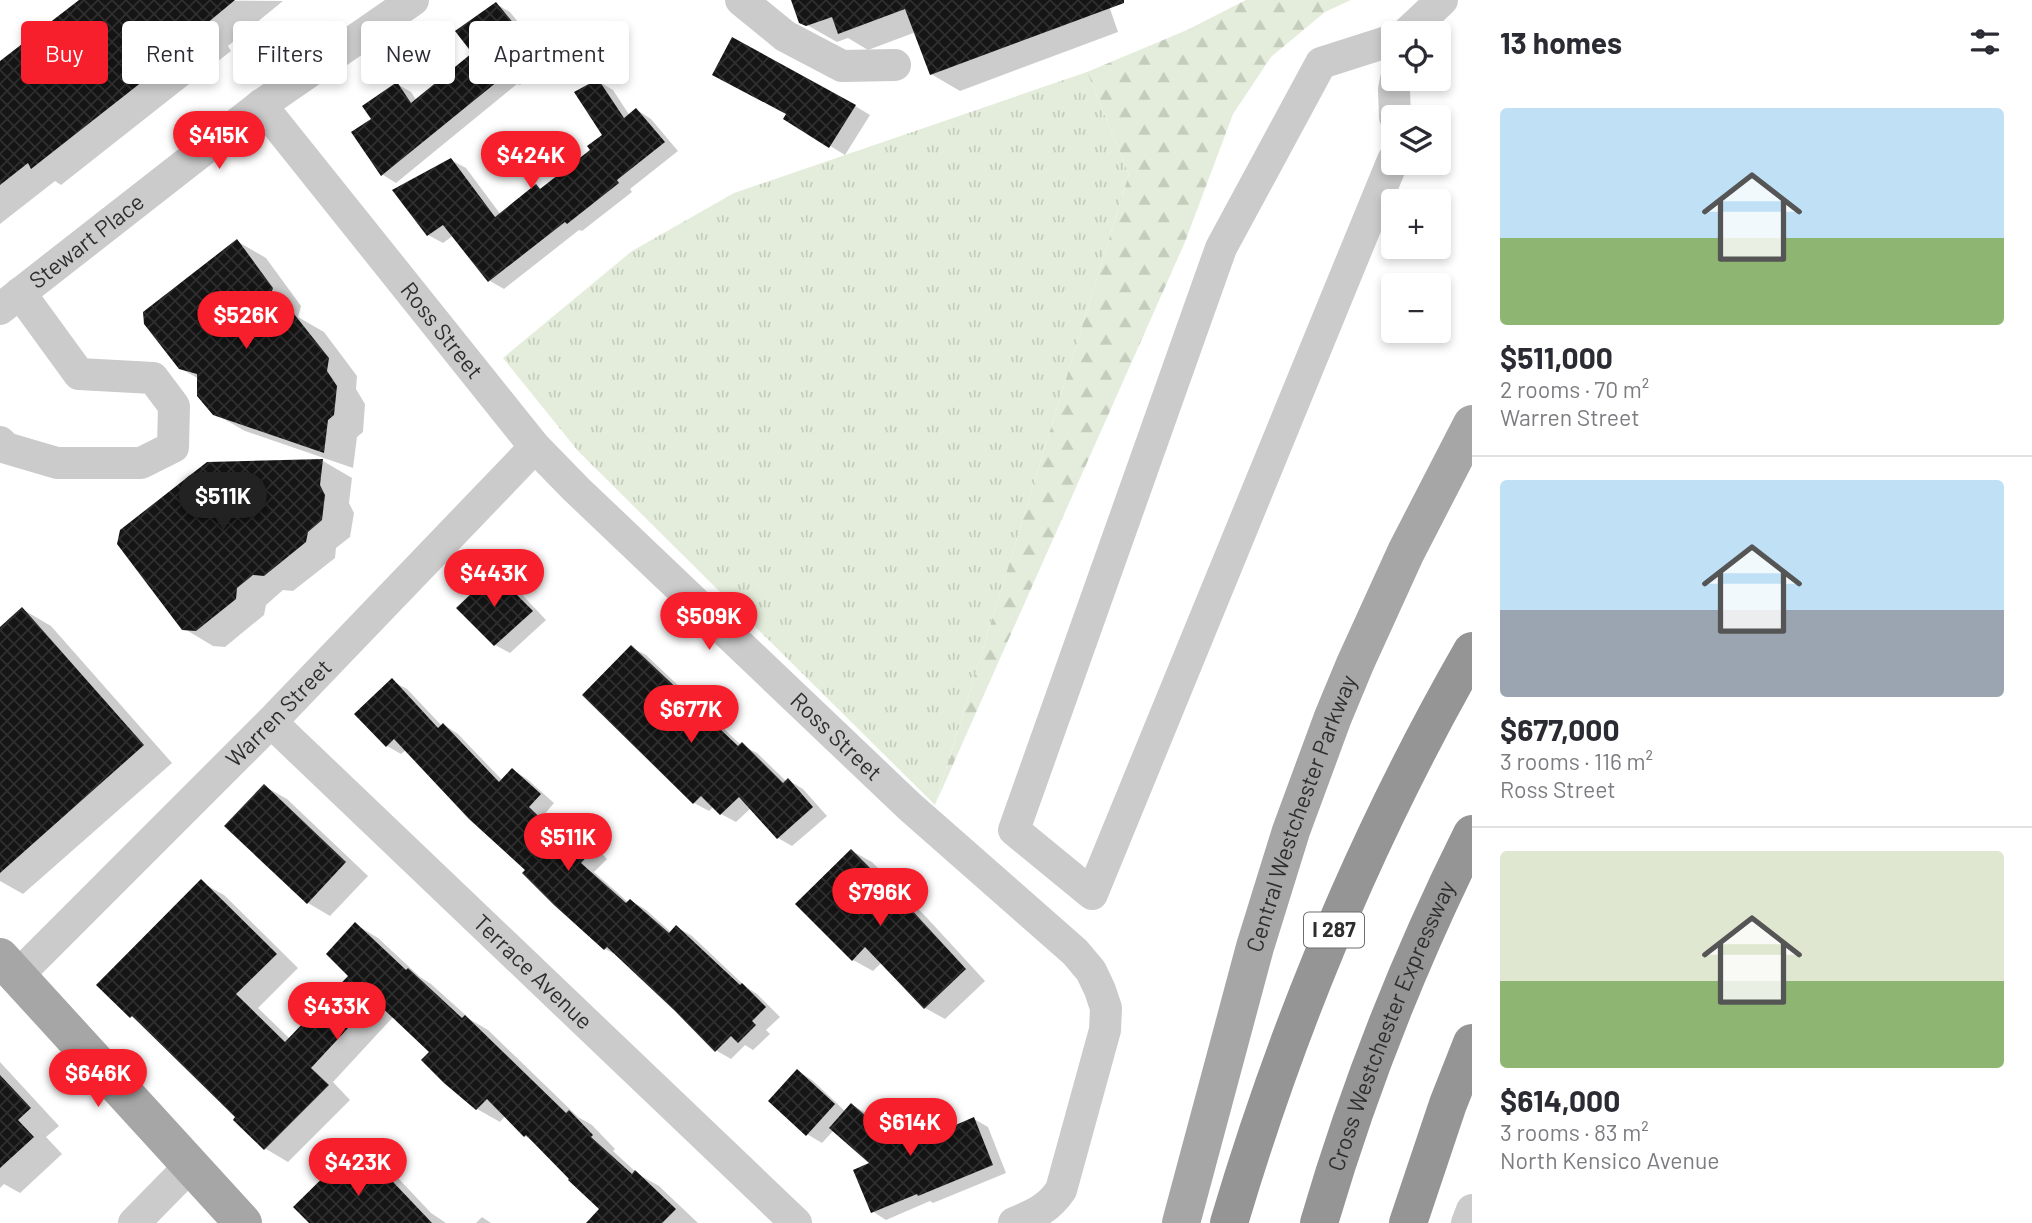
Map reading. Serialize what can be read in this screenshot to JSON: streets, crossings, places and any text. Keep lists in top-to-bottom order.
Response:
{
  "streets": {
    "highway": ["I 287", "Cross Westchester Expressway"],
    "main road": ["Central Westchester Parkway"],
    "street": [
      "Stewart Place",
      "Ross Street",
      "Warren Street",
      "Terrace Avenue"
    ]
  },
  "crossings": [
    ["Stewart Place", "Ross Street"],
    ["Ross Street", "Warren Street"],
    ["Warren Street", "Terrace Avenue"]
  ],
  "page": {
    "heading": "13 homes",
    "map_buttons": ["+", "−"],
    "chip": [
      "Buy",
      "Rent",
      "Filters",
      "New",
      "Apartment"
    ],
    "list": [
      {
        "name": "$511,000",
        "note": "2 rooms · 70 m² · Warren Street"
      },
      {
        "name": "$677,000",
        "note": "3 rooms · 116 m² · Ross Street"
      },
      {
        "name": "$614,000",
        "note": "3 rooms · 83 m² · North Kensico Avenue"
      }
    ],
    "price": [
      "$415K",
      "$424K",
      "$526K",
      "$511K",
      "$443K",
      "$509K",
      "$677K",
      "$511K",
      "$796K",
      "$433K",
      "$646K",
      "$614K",
      "$423K"
    ]
  }
}
